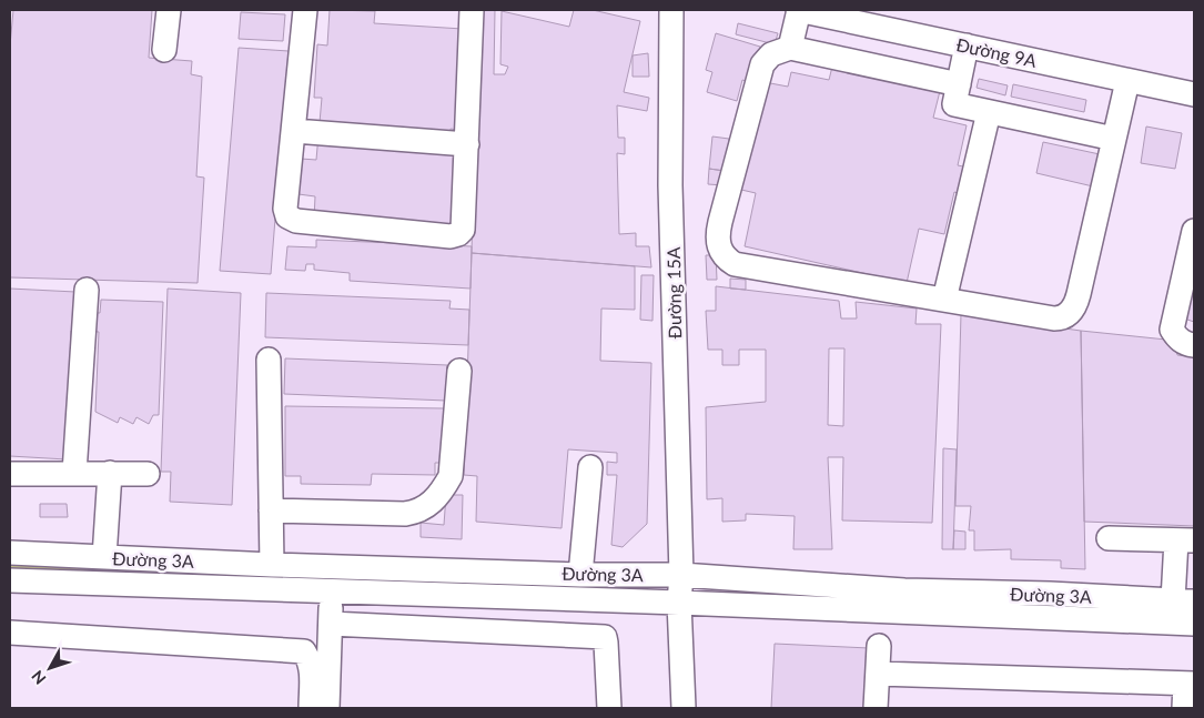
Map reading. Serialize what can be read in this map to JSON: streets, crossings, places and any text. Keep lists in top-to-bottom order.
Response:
{
  "streets": {
    "street": ["Đường 9A", "Đường 15A", "Đường 3A"]
  },
  "crossings": [
    ["Đường 15A", "Đường 3A"]
  ],
  "north": "bottom left"
}
